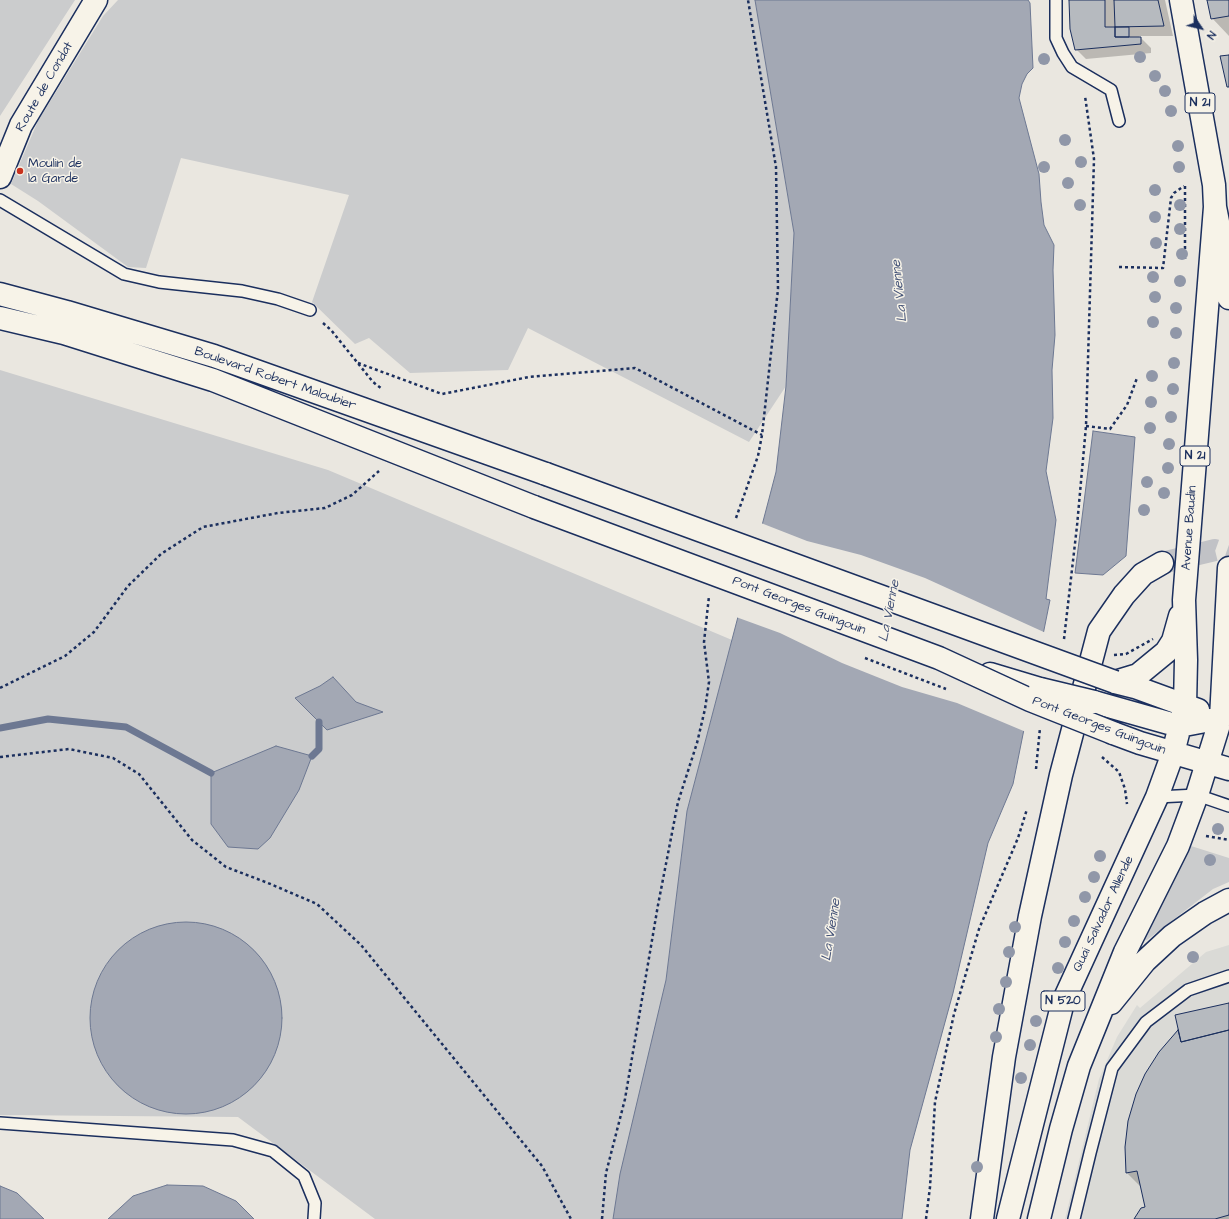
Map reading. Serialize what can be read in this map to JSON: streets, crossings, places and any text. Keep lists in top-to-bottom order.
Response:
{
  "streets": {
    "main road": [
      "Route de Condat",
      "N 21",
      "Boulevard Robert Maloubier",
      "Avenue Baudin",
      "Pont Georges Guingouin",
      "Quai Salvador Allende",
      "N 520"
    ]
  },
  "crossings": [
    ["N 21", "Avenue Baudin"],
    ["Boulevard Robert Maloubier", "Pont Georges Guingouin"],
    ["Avenue Baudin", "Quai Salvador Allende"],
    ["Pont Georges Guingouin", "Quai Salvador Allende"],
    ["Pont Georges Guingouin", "N 520"]
  ],
  "water": ["La Vienne"],
  "places": ["Moulin de la Garde"],
  "north": "bottom right"
}
